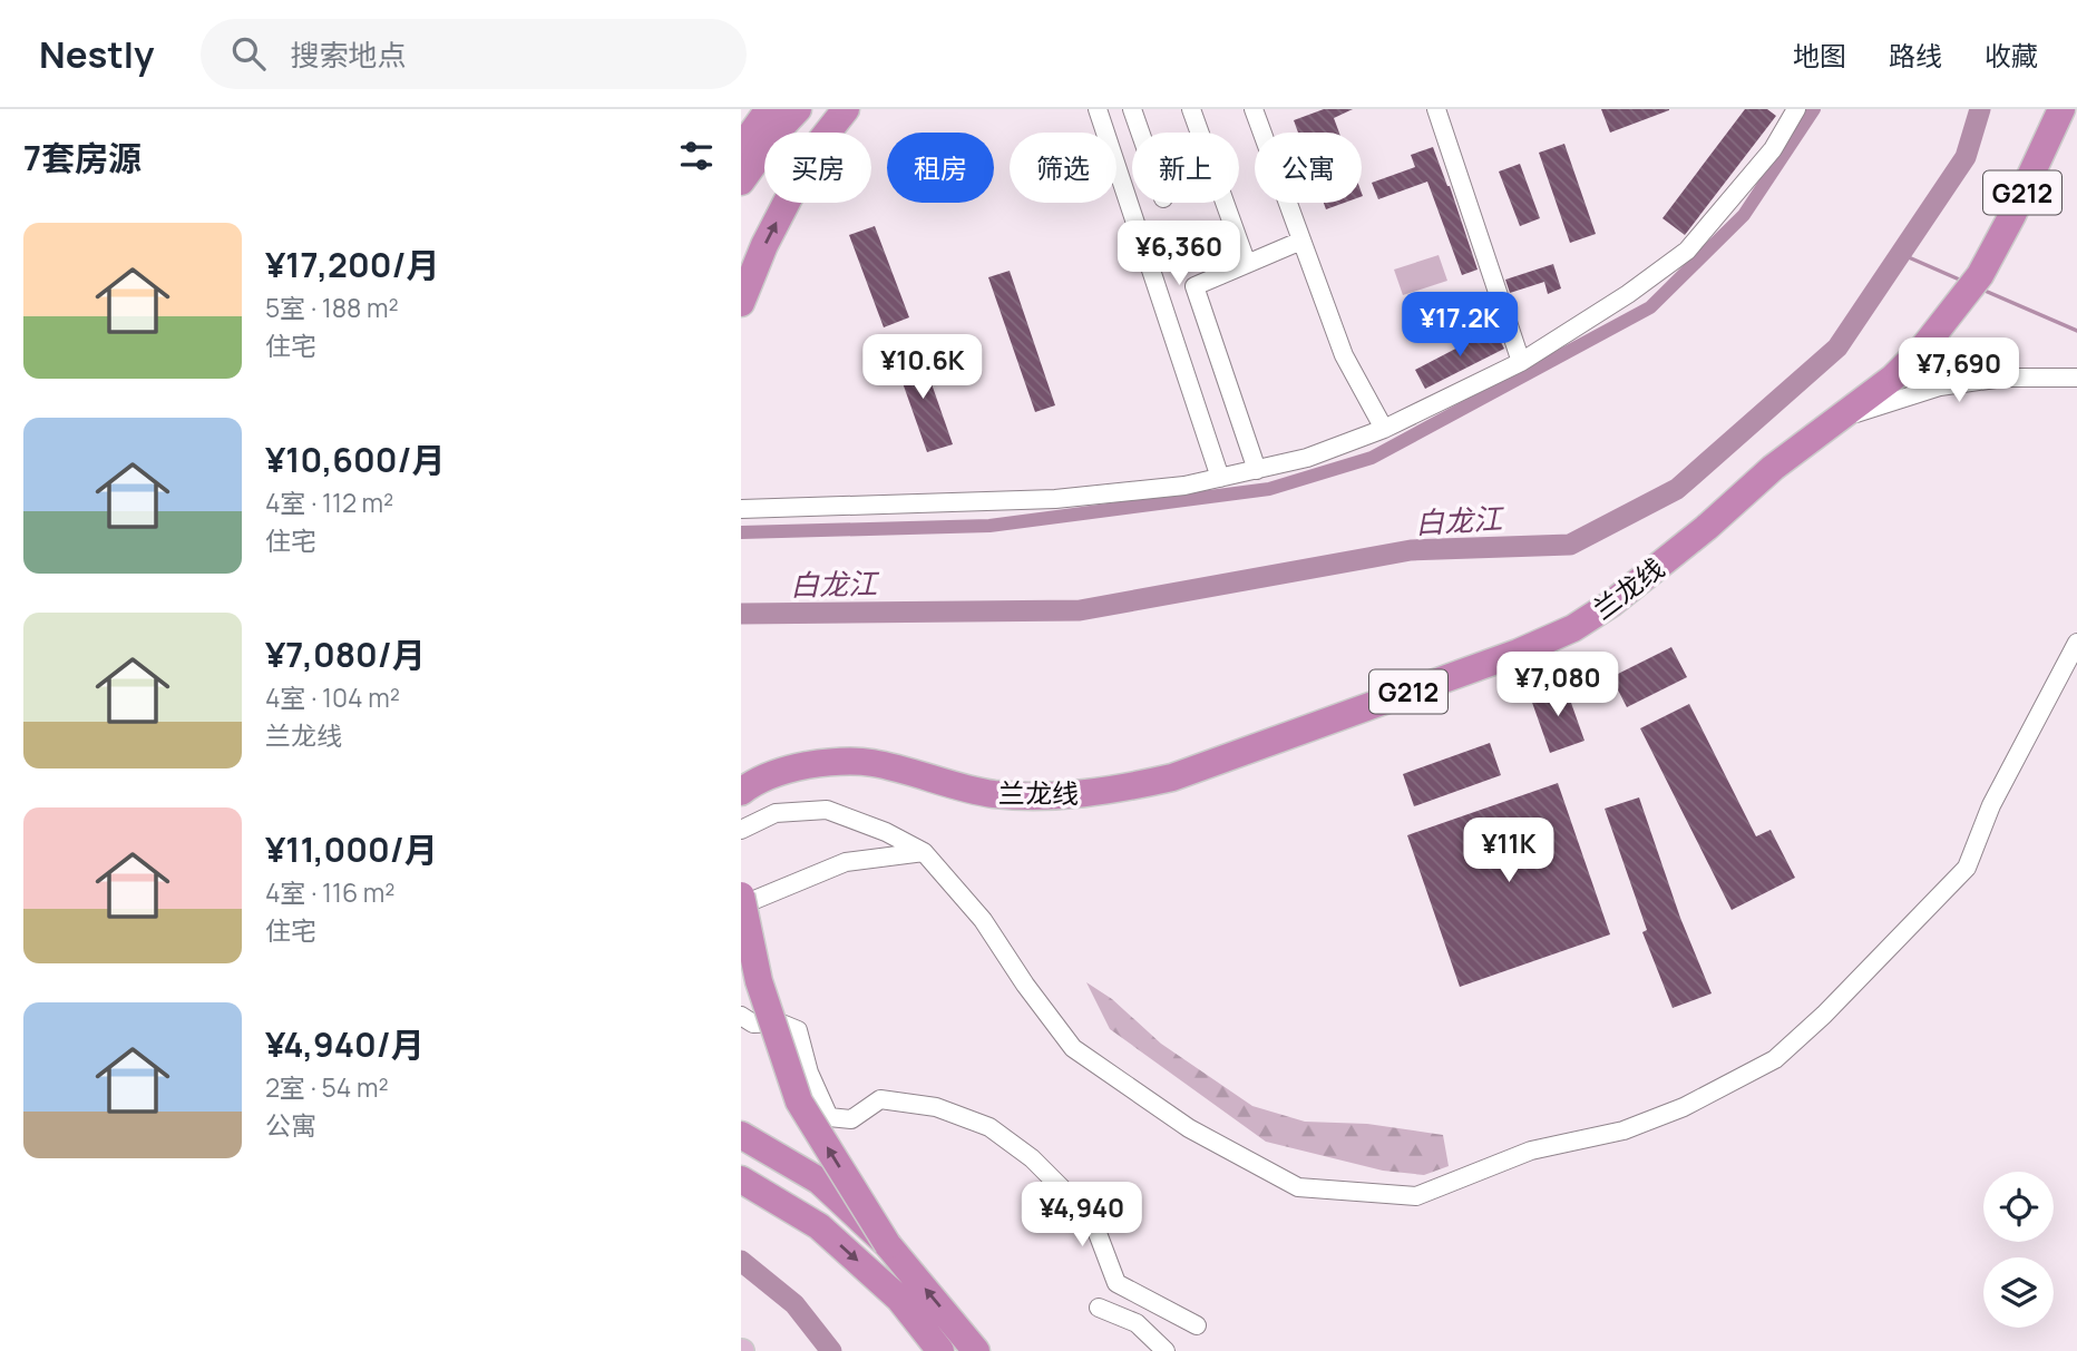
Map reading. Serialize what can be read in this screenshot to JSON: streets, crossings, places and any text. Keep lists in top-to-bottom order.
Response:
{
  "streets": {
    "highway": ["G212", "兰龙线"]
  },
  "water": ["白龙江"],
  "page": {
    "header": "Nestly",
    "search": "搜索地点",
    "nav": ["地图", "路线", "收藏"],
    "heading": "7套房源",
    "chip": [
      "买房",
      "租房",
      "筛选",
      "新上",
      "公寓"
    ],
    "list": [
      {
        "name": "¥17,200/月",
        "note": "5室 · 188 m² · 住宅"
      },
      {
        "name": "¥10,600/月",
        "note": "4室 · 112 m² · 住宅"
      },
      {
        "name": "¥7,080/月",
        "note": "4室 · 104 m² · 兰龙线"
      },
      {
        "name": "¥11,000/月",
        "note": "4室 · 116 m² · 住宅"
      },
      {
        "name": "¥4,940/月",
        "note": "2室 · 54 m² · 公寓"
      }
    ],
    "price": [
      "¥6,360",
      "¥17.2K",
      "¥10.6K",
      "¥7,690",
      "¥7,080",
      "¥11K",
      "¥4,940"
    ]
  }
}
